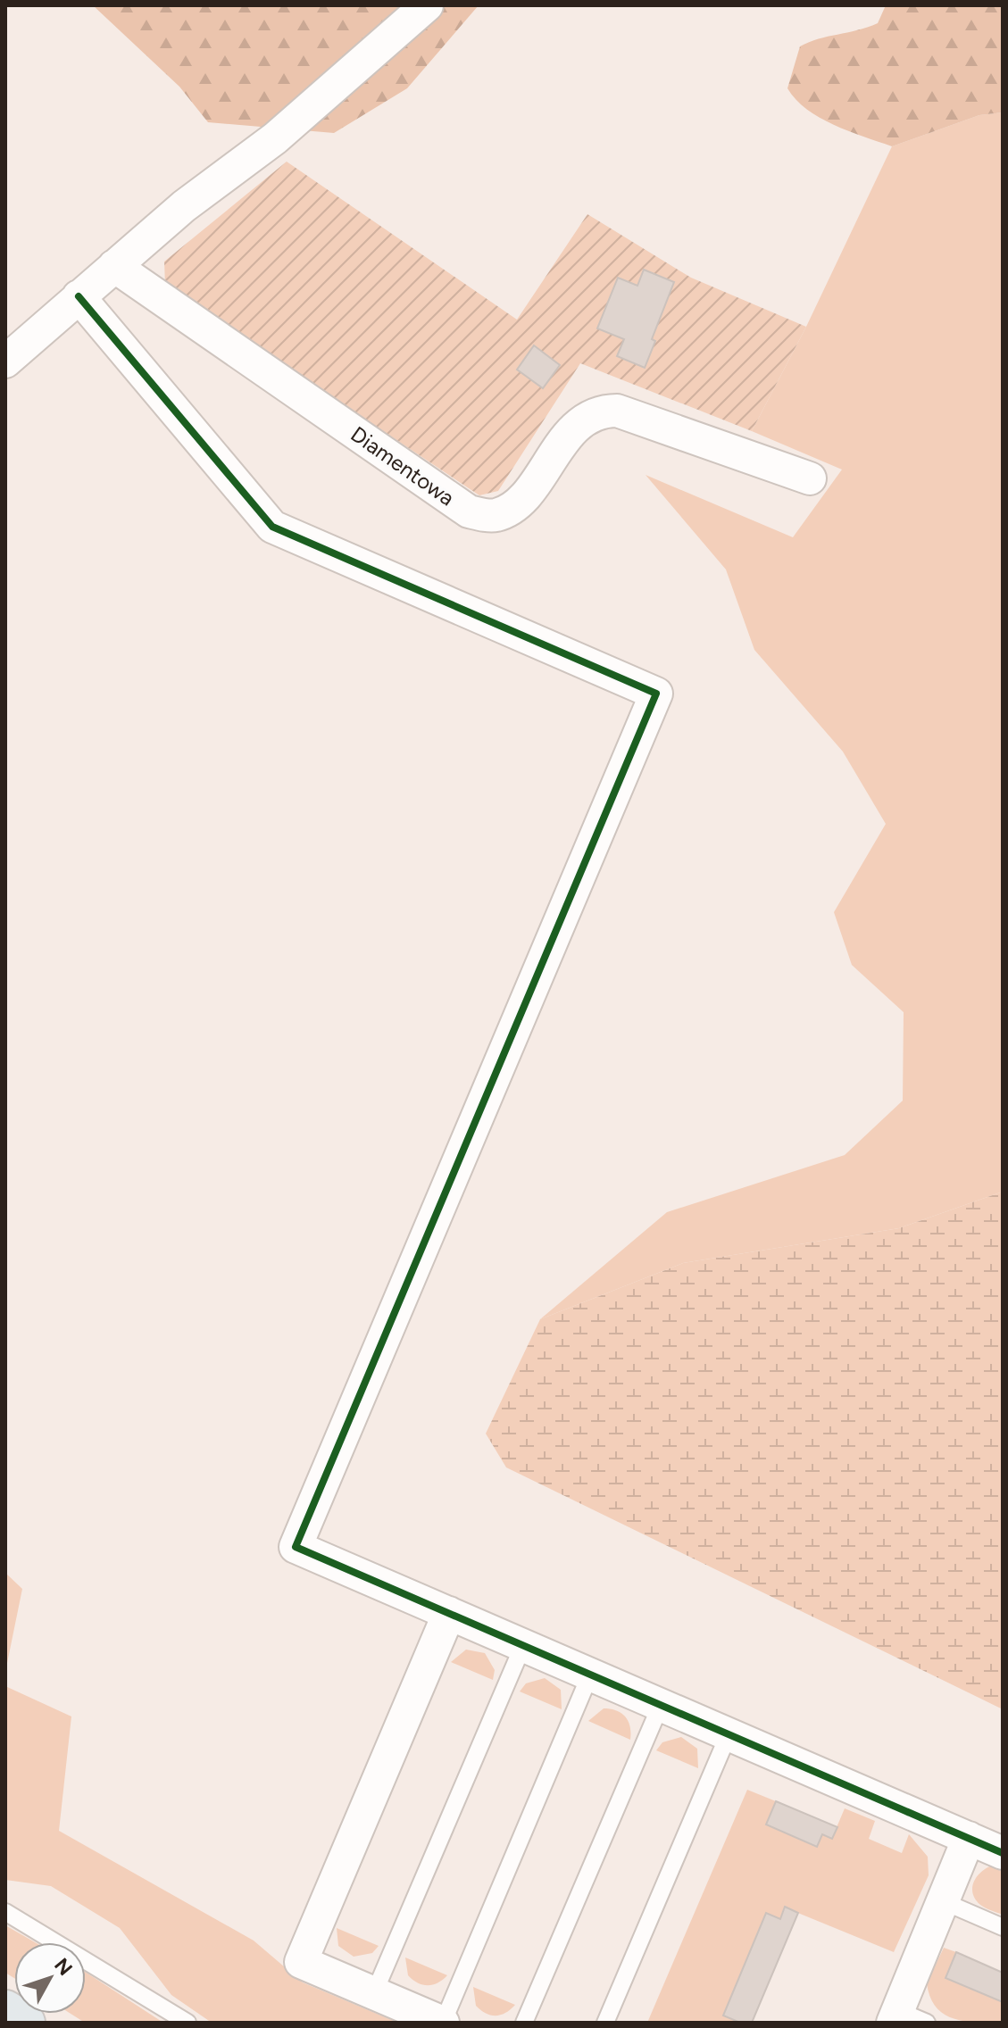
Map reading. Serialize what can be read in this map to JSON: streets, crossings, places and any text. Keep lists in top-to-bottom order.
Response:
{
  "streets": {
    "street": ["Diamentowa"]
  },
  "north": "top right"
}
